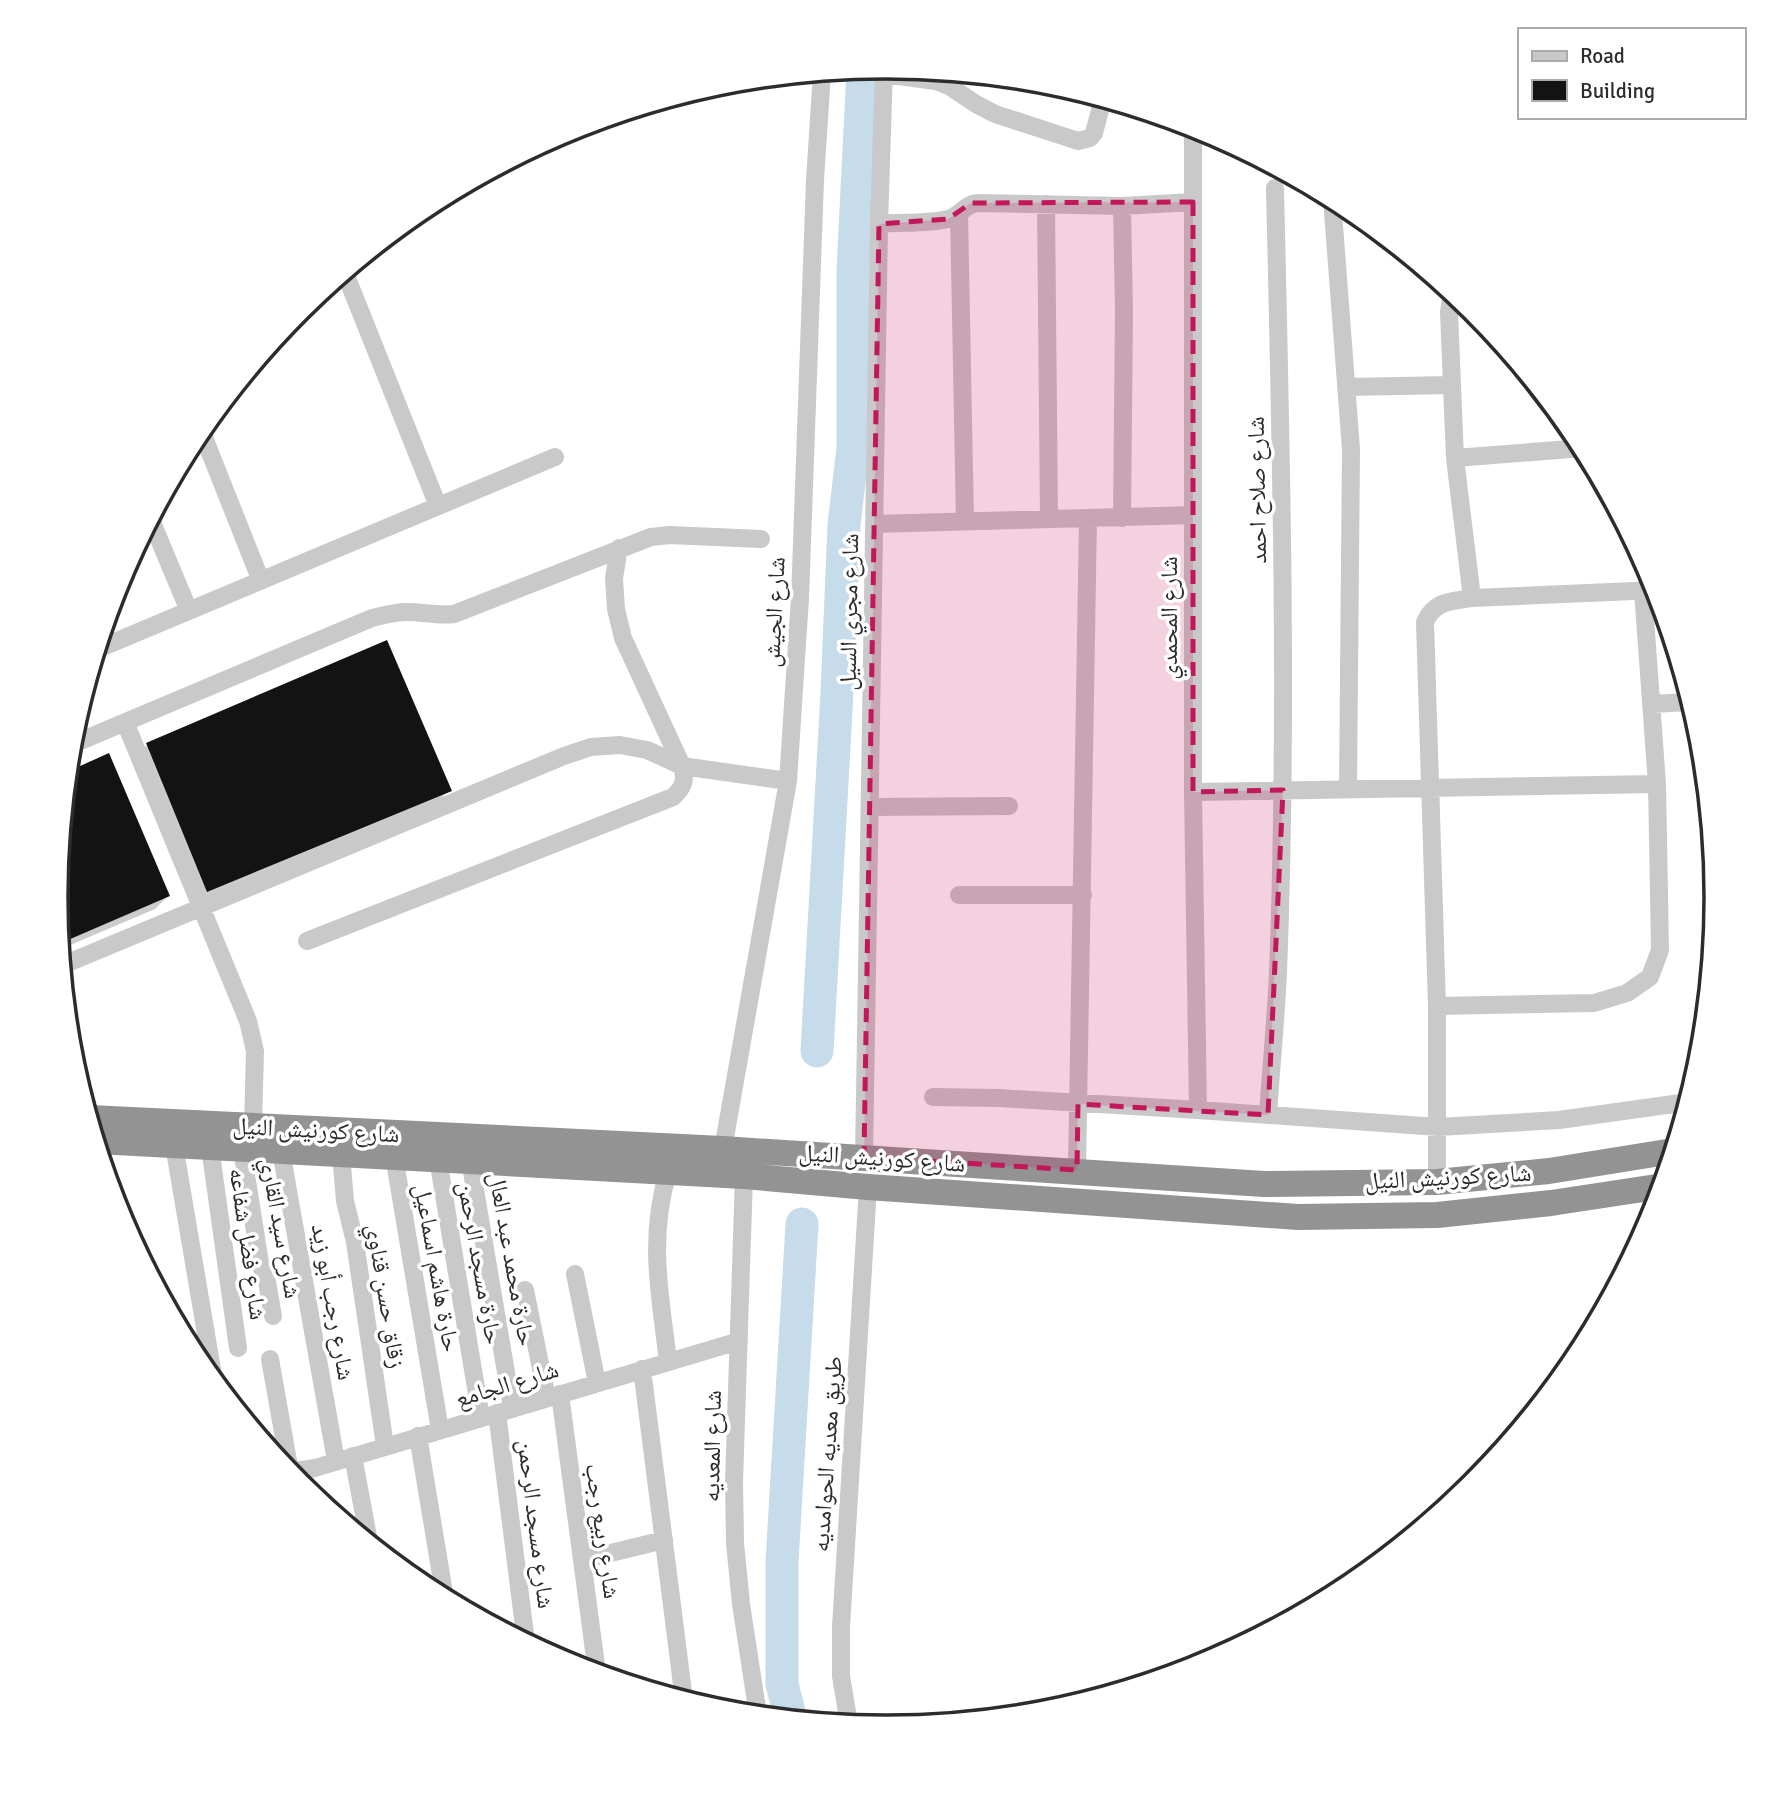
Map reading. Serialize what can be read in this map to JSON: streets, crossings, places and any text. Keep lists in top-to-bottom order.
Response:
{
  "streets": {
    "highway": ["شارع كورنيش النيل"],
    "street": [
      "شارع صلاح احمد",
      "شارع الجيش",
      "شارع مجري السيل",
      "شارع المحمدي",
      "شارع سيد القاري",
      "شارع فضل شفاعه",
      "حارة محمد عبد العال",
      "حارة مسجد الرحمن",
      "حارة هاشم اسماعيل",
      "زقاق حسن قناوي",
      "شارع رجب أبو زيد",
      "شارع الجامع",
      "شارع المعديه",
      "طريق معديه الحوامديه",
      "شارع مسجد الرحمن",
      "شارع ربيع رجب"
    ]
  },
  "crossings": [
    ["شارع الجيش", "شارع كورنيش النيل"],
    ["شارع مجري السيل", "شارع كورنيش النيل"],
    ["شارع كورنيش النيل", "شارع سيد القاري"],
    ["شارع كورنيش النيل", "شارع فضل شفاعه"],
    ["شارع كورنيش النيل", "حارة محمد عبد العال"],
    ["شارع كورنيش النيل", "حارة مسجد الرحمن"],
    ["شارع كورنيش النيل", "حارة هاشم اسماعيل"],
    ["شارع كورنيش النيل", "زقاق حسن قناوي"],
    ["شارع كورنيش النيل", "شارع رجب أبو زيد"],
    ["شارع كورنيش النيل", "شارع المعديه"],
    ["شارع كورنيش النيل", "طريق معديه الحوامديه"],
    ["حارة محمد عبد العال", "حارة مسجد الرحمن"],
    ["حارة محمد عبد العال", "شارع الجامع"],
    ["حارة محمد عبد العال", "شارع مسجد الرحمن"],
    ["حارة مسجد الرحمن", "شارع الجامع"],
    ["حارة مسجد الرحمن", "شارع مسجد الرحمن"],
    ["حارة هاشم اسماعيل", "شارع الجامع"],
    ["زقاق حسن قناوي", "شارع الجامع"],
    ["شارع رجب أبو زيد", "شارع الجامع"],
    ["شارع الجامع", "شارع المعديه"],
    ["شارع الجامع", "شارع مسجد الرحمن"],
    ["شارع الجامع", "شارع ربيع رجب"]
  ],
  "legend": ["Road", "Building"]
}
